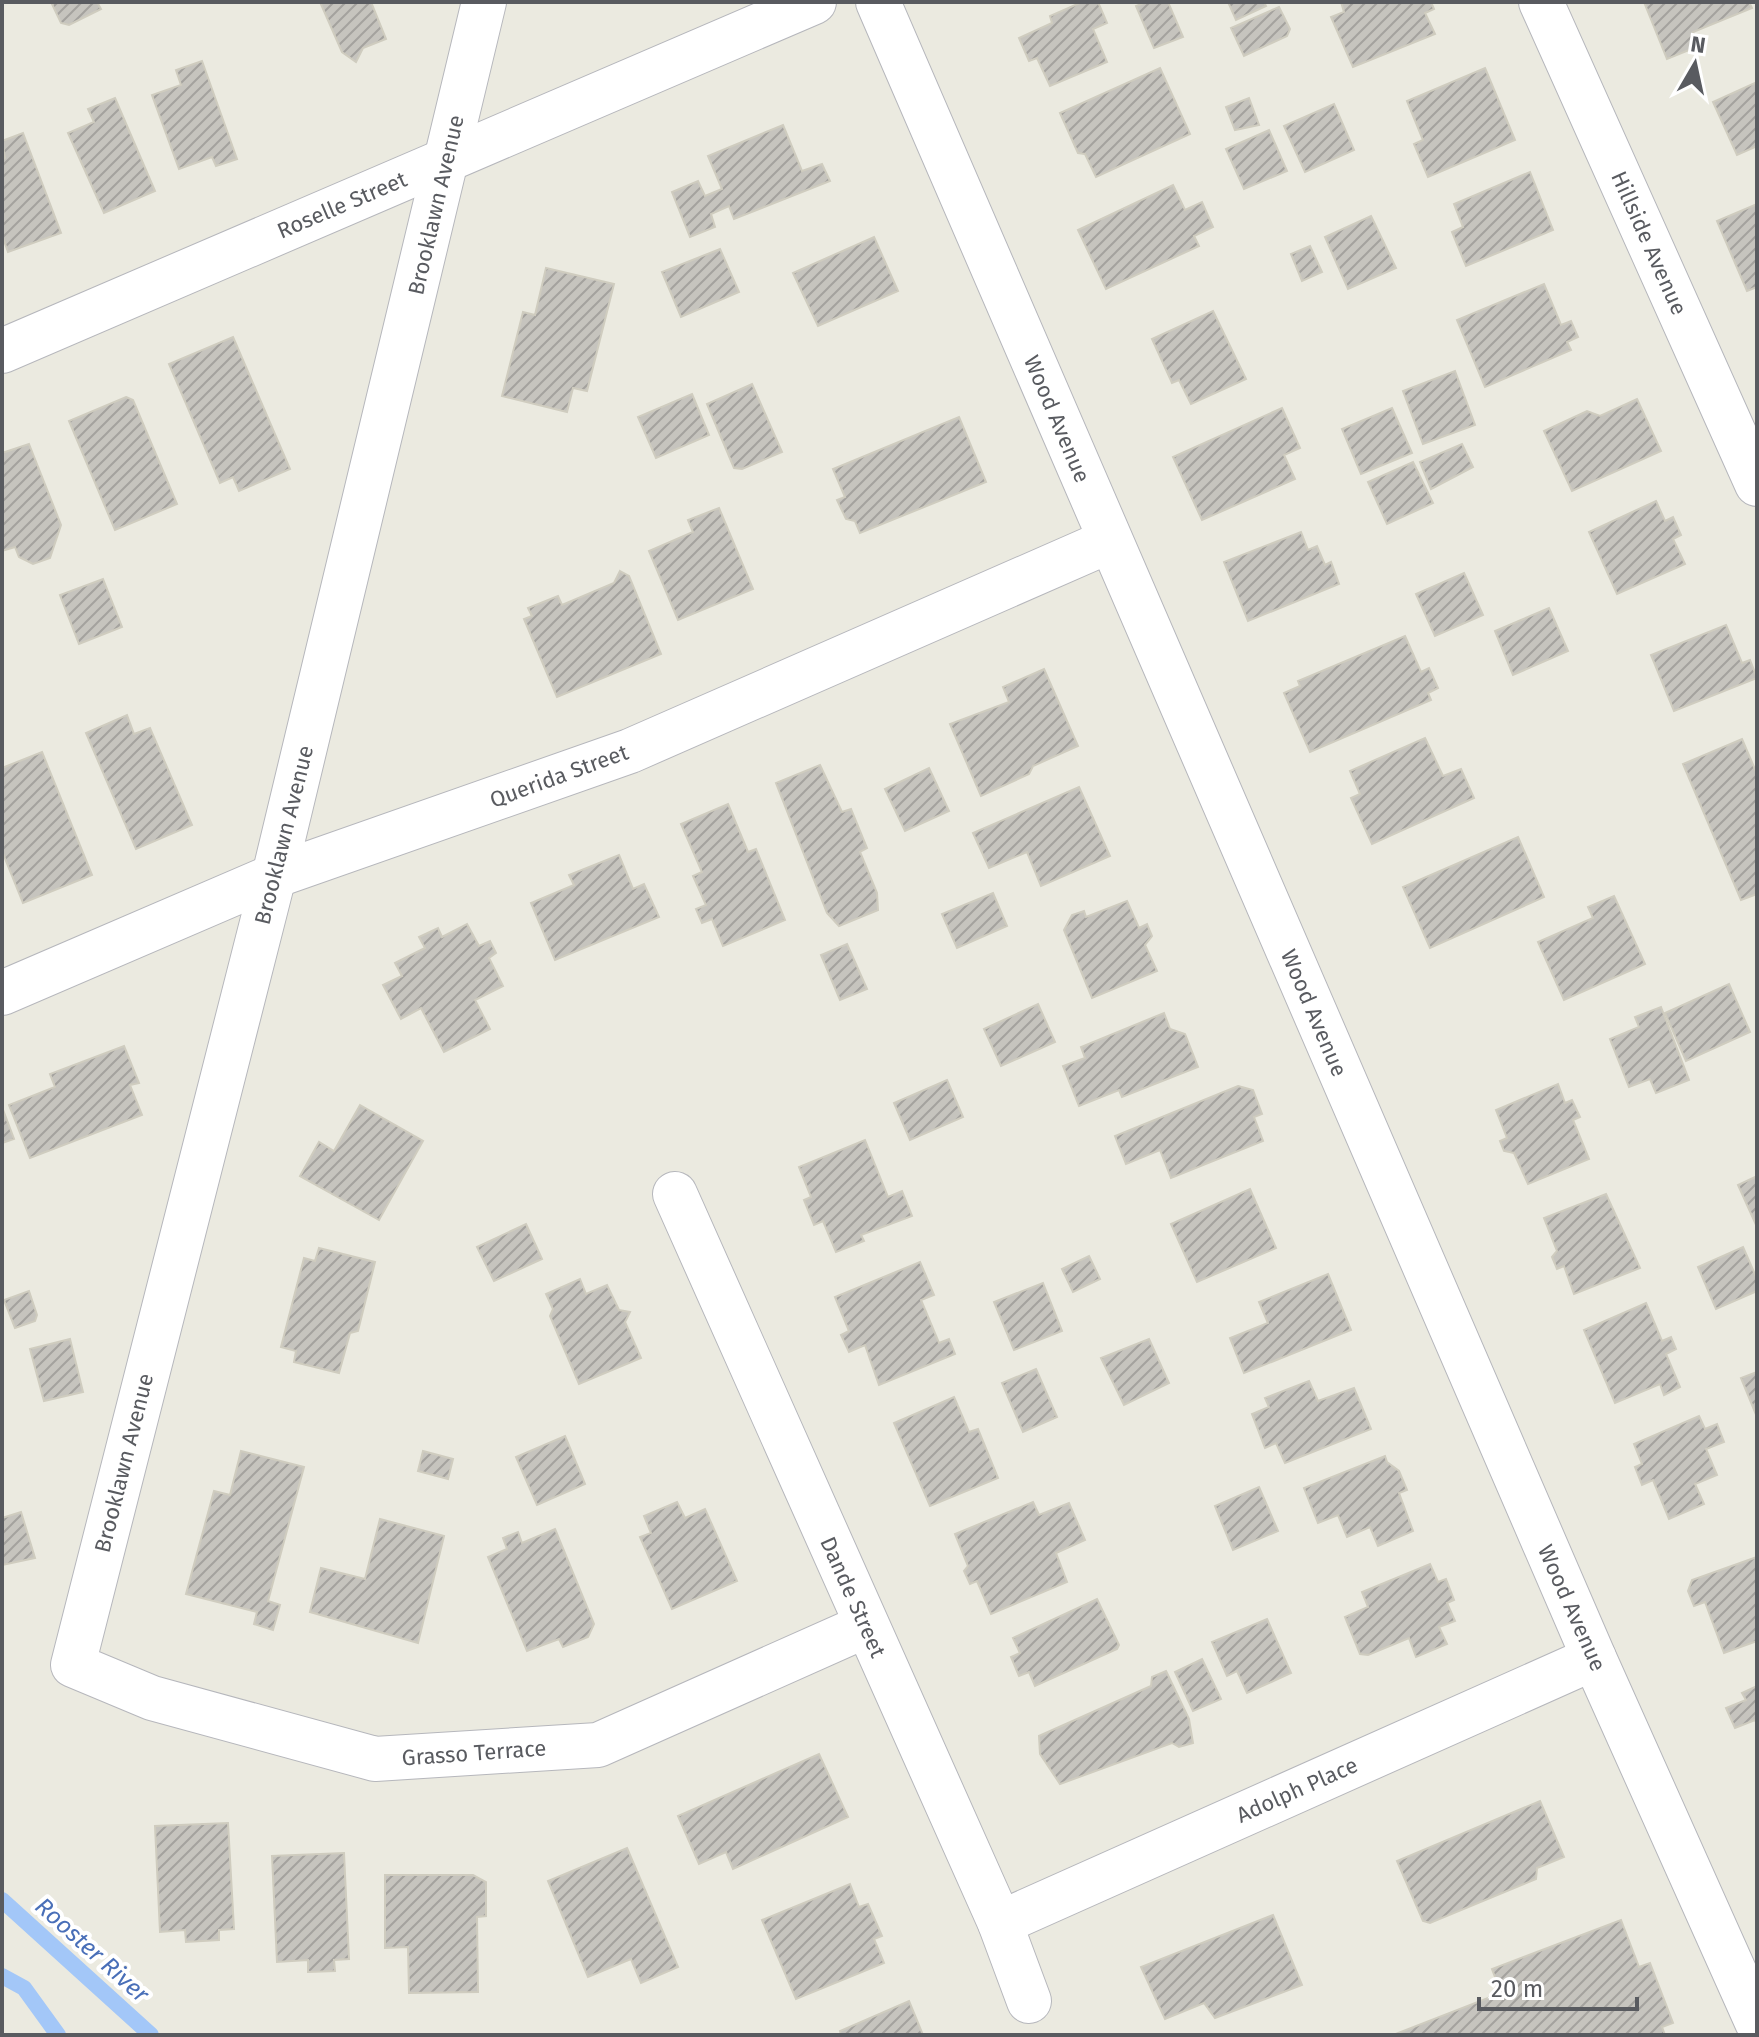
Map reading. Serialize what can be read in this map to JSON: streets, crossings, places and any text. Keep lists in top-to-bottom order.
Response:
{
  "streets": {
    "street": [
      "Roselle Street",
      "Brooklawn Avenue",
      "Hillside Avenue",
      "Wood Avenue",
      "Querida Street",
      "Dande Street",
      "Grasso Terrace",
      "Adolph Place"
    ]
  },
  "crossings": [
    ["Roselle Street", "Brooklawn Avenue"],
    ["Brooklawn Avenue", "Querida Street"],
    ["Brooklawn Avenue", "Grasso Terrace"],
    ["Wood Avenue", "Querida Street"],
    ["Wood Avenue", "Adolph Place"],
    ["Dande Street", "Grasso Terrace"],
    ["Dande Street", "Adolph Place"]
  ],
  "water": ["Rooster River"],
  "scale_bar": "20 m",
  "north": "top"
}
